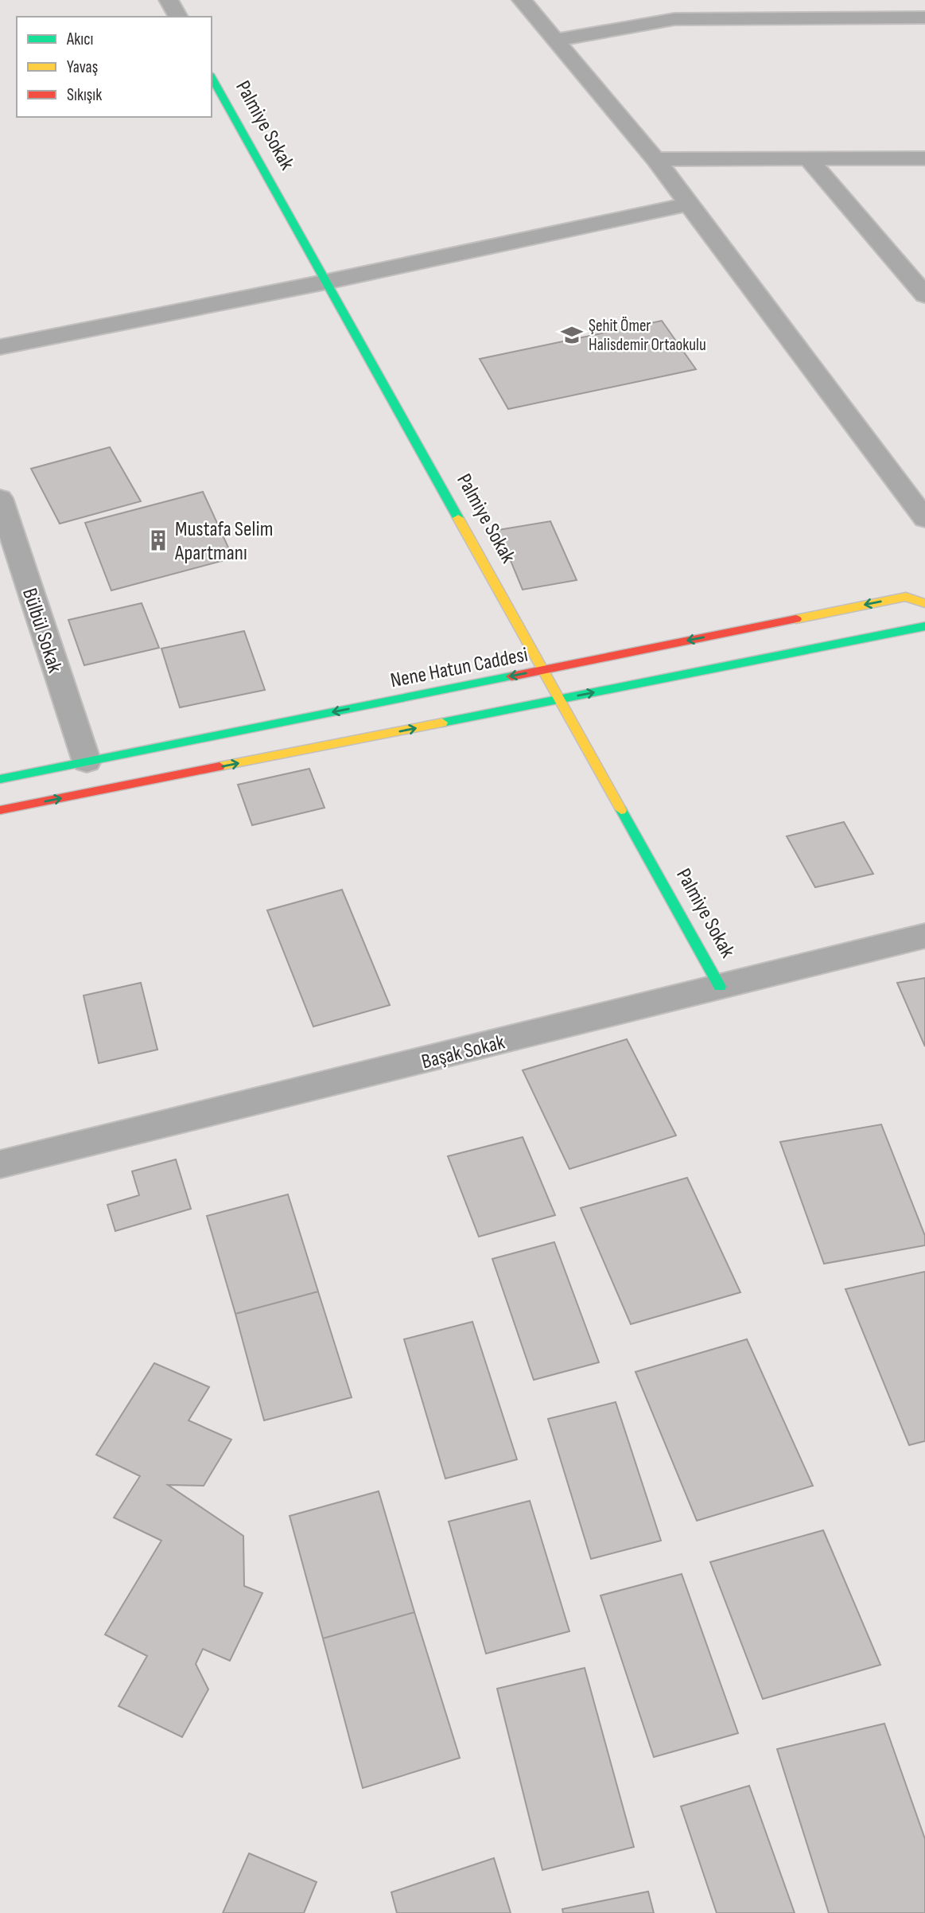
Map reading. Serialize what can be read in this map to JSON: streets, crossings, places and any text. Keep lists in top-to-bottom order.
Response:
{
  "streets": {
    "street": [
      "Palmiye Sokak",
      "Bülbül Sokak",
      "Nene Hatun Caddesi",
      "Başak Sokak"
    ]
  },
  "crossings": [
    ["Palmiye Sokak", "Nene Hatun Caddesi"],
    ["Palmiye Sokak", "Başak Sokak"],
    ["Bülbül Sokak", "Nene Hatun Caddesi"]
  ],
  "places": {
    "school or university": ["Şehit Ömer Halisdemir Ortaokulu"],
    "building": ["Mustafa Selim Apartmanı"]
  },
  "legend": ["Akıcı", "Yavaş", "Sıkışık"]
}
